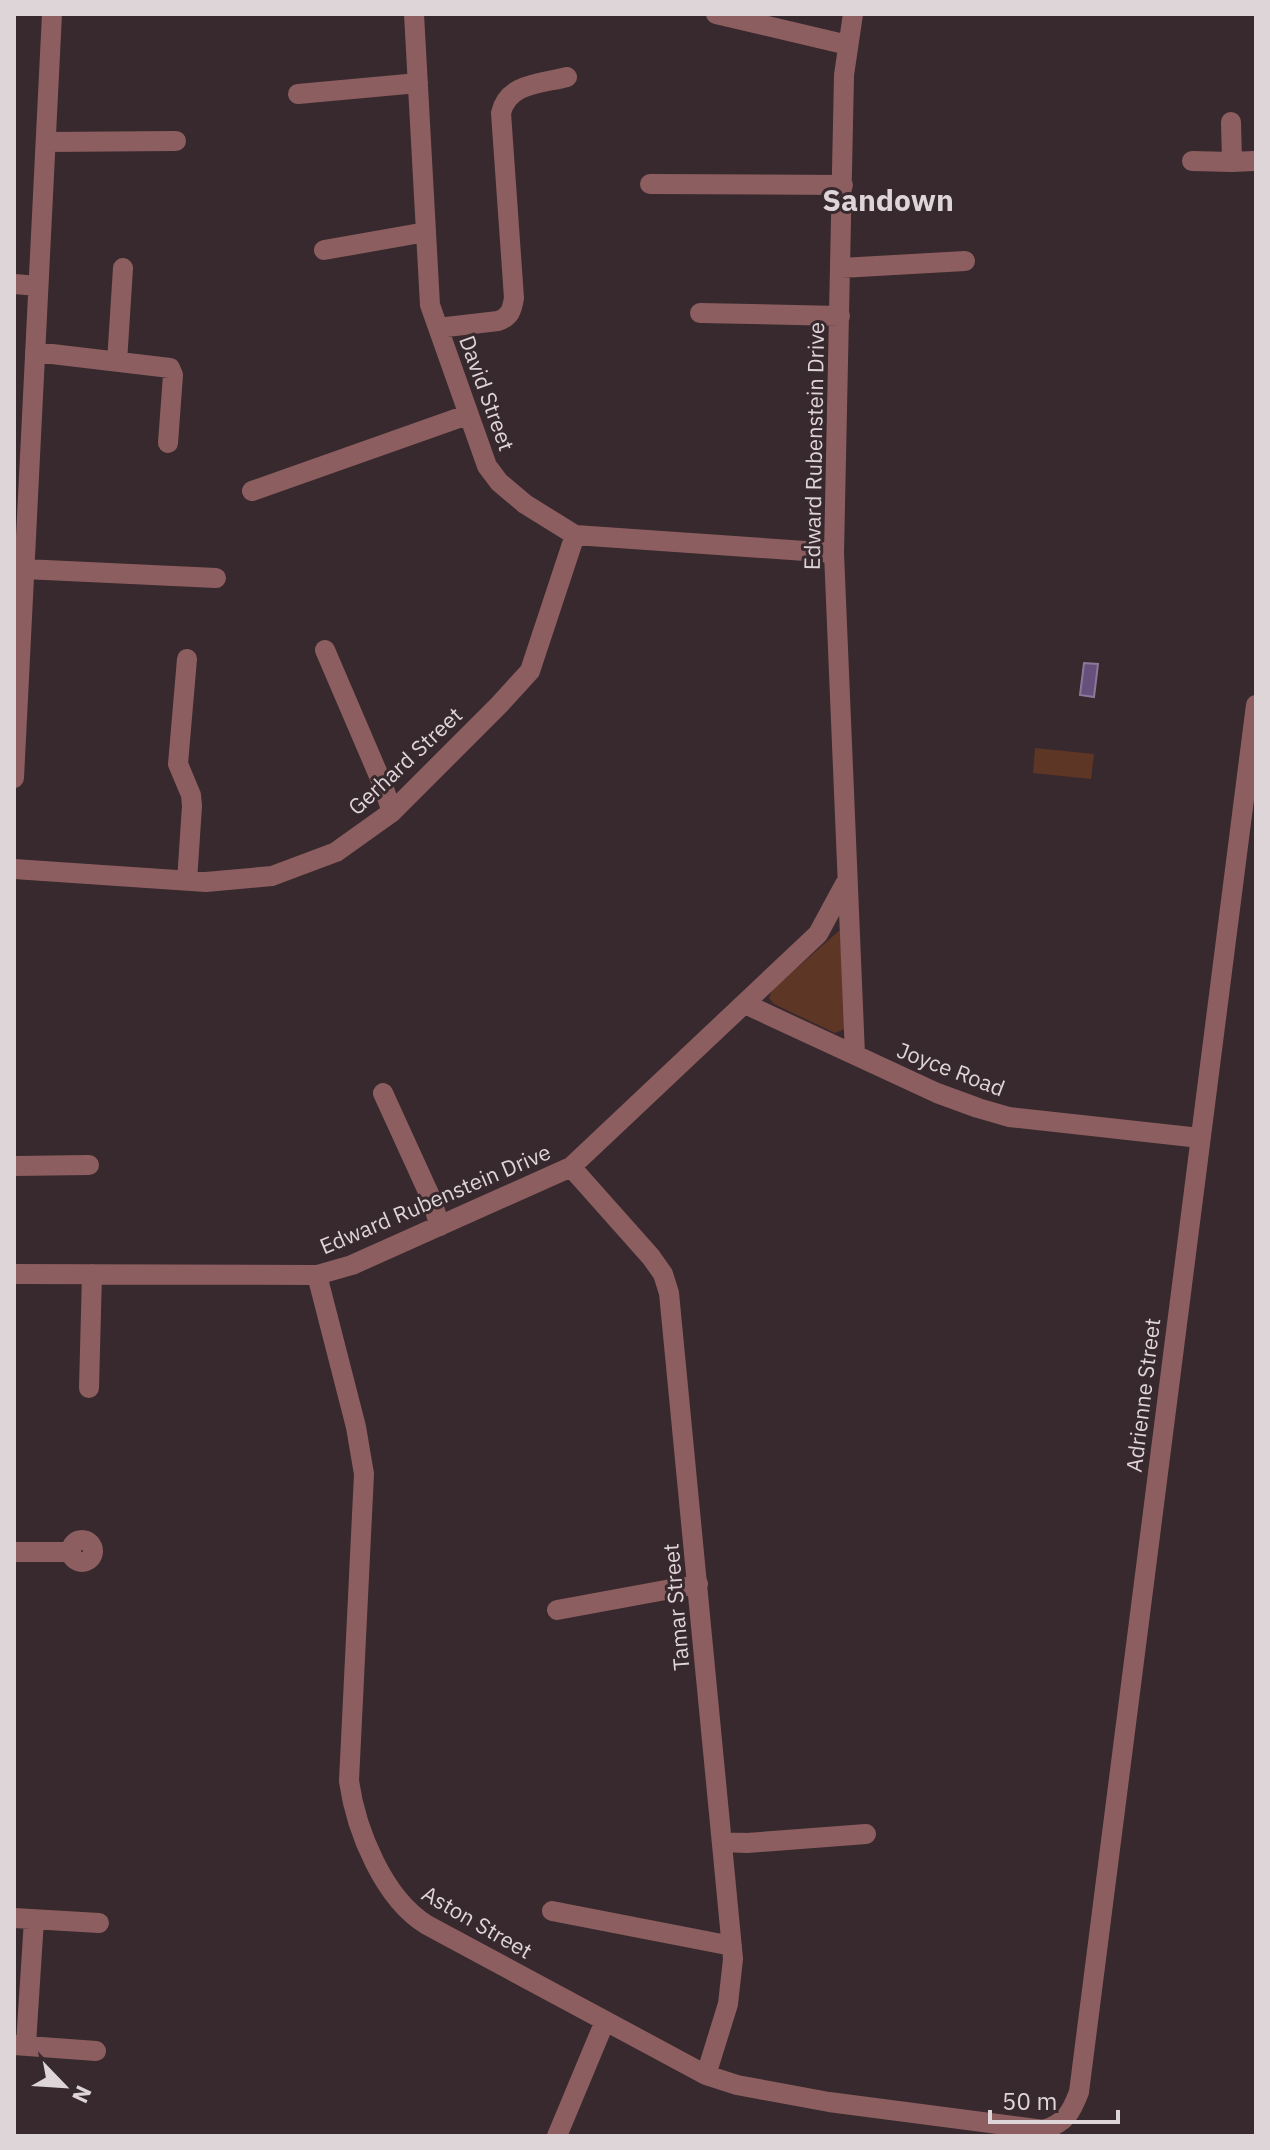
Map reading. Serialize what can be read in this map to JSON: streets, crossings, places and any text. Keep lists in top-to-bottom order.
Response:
{
  "streets": {
    "street": [
      "David Street",
      "Edward Rubenstein Drive",
      "Gerhard Street",
      "Joyce Road",
      "Adrienne Street",
      "Tamar Street",
      "Aston Street"
    ]
  },
  "crossings": [
    ["David Street", "Edward Rubenstein Drive"],
    ["David Street", "Gerhard Street"],
    ["Edward Rubenstein Drive", "Joyce Road"],
    ["Edward Rubenstein Drive", "Tamar Street"],
    ["Edward Rubenstein Drive", "Aston Street"],
    ["Joyce Road", "Adrienne Street"],
    ["Adrienne Street", "Aston Street"],
    ["Tamar Street", "Aston Street"]
  ],
  "districts": ["Sandown"],
  "scale_bar": "50 m",
  "north": "bottom right"
}
